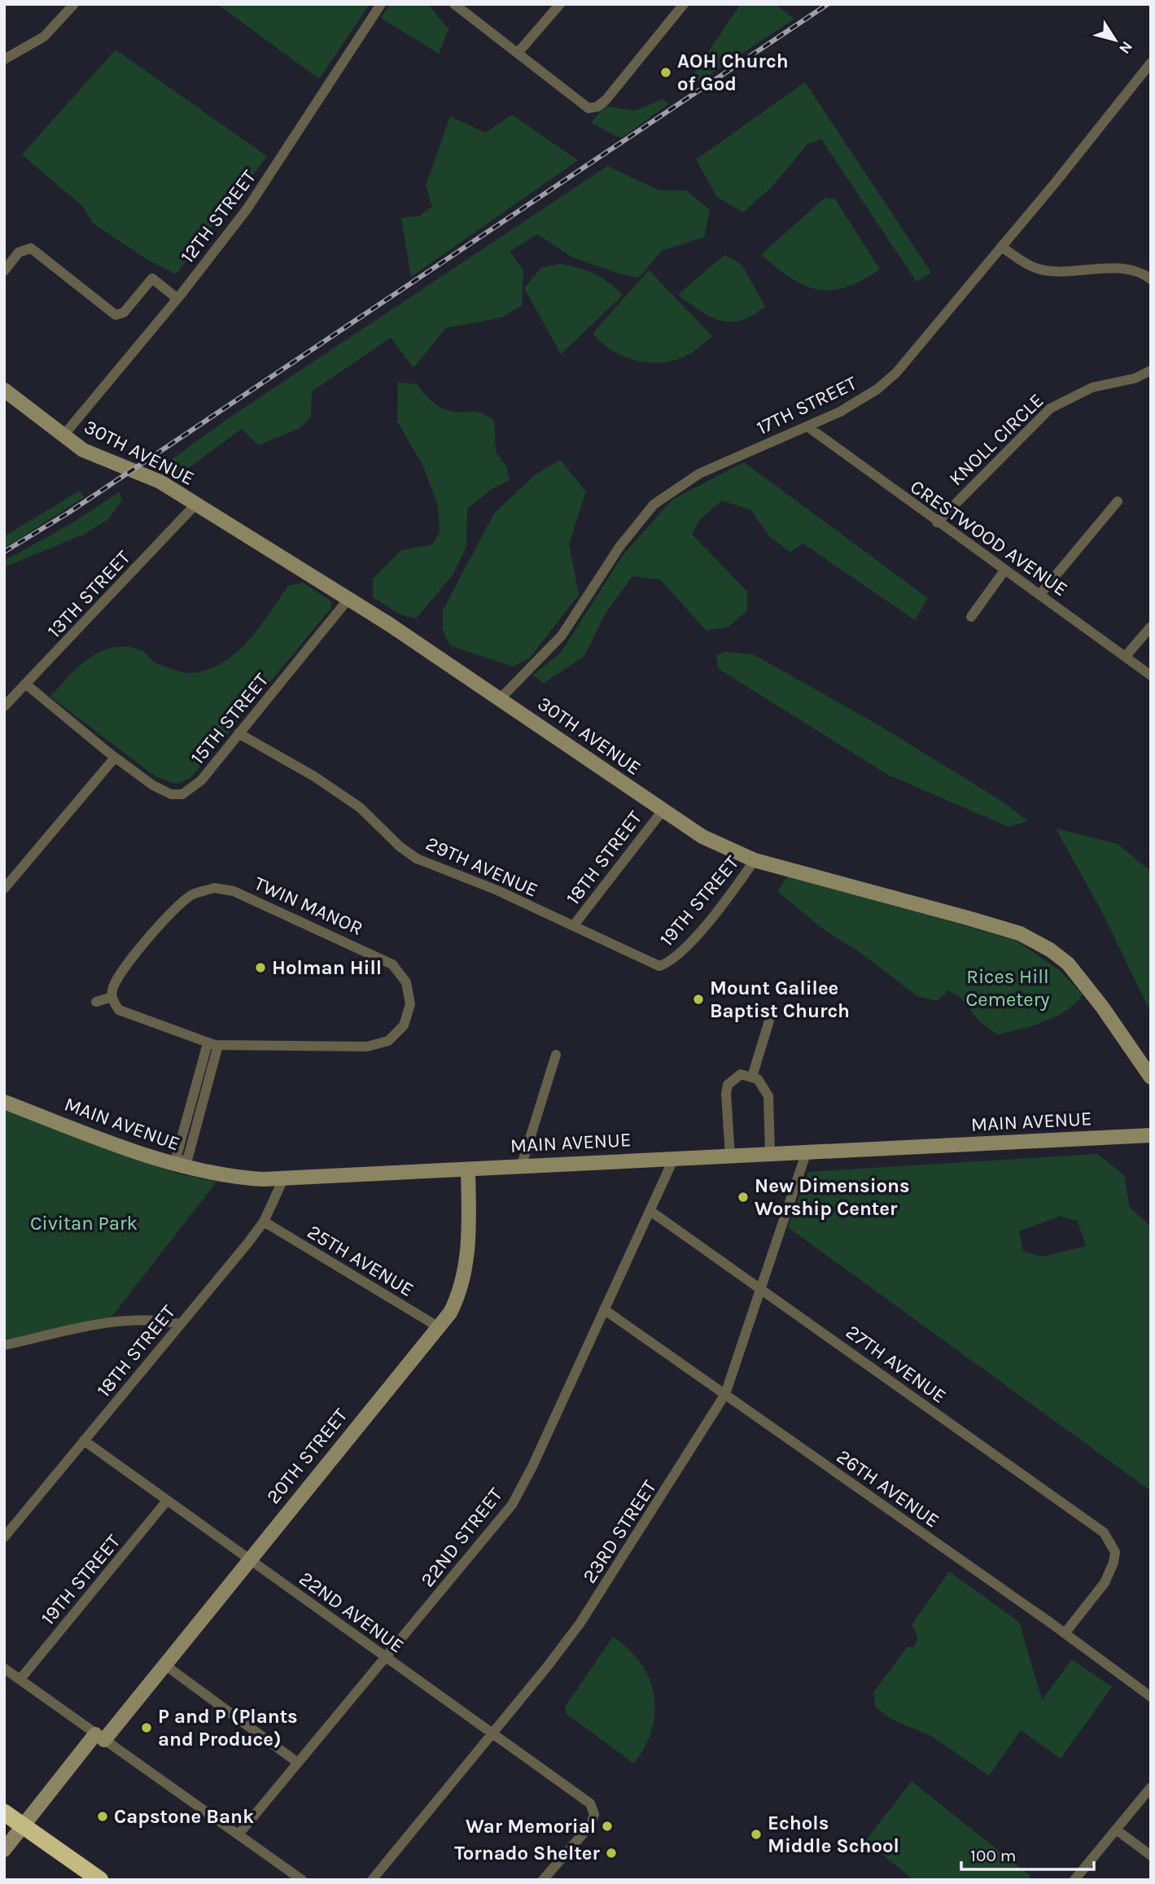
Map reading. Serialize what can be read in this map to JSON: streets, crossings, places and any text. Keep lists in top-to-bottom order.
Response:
{
  "streets": {
    "street": [
      "12TH STREET",
      "17TH STREET",
      "KNOLL CIRCLE",
      "30TH AVENUE",
      "CRESTWOOD AVENUE",
      "13TH STREET",
      "15TH STREET",
      "18TH STREET",
      "29TH AVENUE",
      "19TH STREET",
      "TWIN MANOR",
      "MAIN AVENUE",
      "25TH AVENUE",
      "27TH AVENUE",
      "20TH STREET",
      "26TH AVENUE",
      "23RD STREET",
      "22ND STREET",
      "22ND AVENUE"
    ]
  },
  "crossings": [
    ["12TH STREET", "30TH AVENUE"],
    ["17TH STREET", "30TH AVENUE"],
    ["17TH STREET", "CRESTWOOD AVENUE"],
    ["KNOLL CIRCLE", "CRESTWOOD AVENUE"],
    ["30TH AVENUE", "13TH STREET"],
    ["30TH AVENUE", "15TH STREET"],
    ["30TH AVENUE", "18TH STREET"],
    ["30TH AVENUE", "19TH STREET"],
    ["15TH STREET", "29TH AVENUE"],
    ["18TH STREET", "29TH AVENUE"],
    ["18TH STREET", "MAIN AVENUE"],
    ["18TH STREET", "25TH AVENUE"],
    ["18TH STREET", "22ND AVENUE"],
    ["29TH AVENUE", "19TH STREET"],
    ["19TH STREET", "22ND AVENUE"],
    ["MAIN AVENUE", "20TH STREET"],
    ["MAIN AVENUE", "23RD STREET"],
    ["MAIN AVENUE", "22ND STREET"],
    ["25TH AVENUE", "20TH STREET"],
    ["27TH AVENUE", "26TH AVENUE"],
    ["27TH AVENUE", "23RD STREET"],
    ["27TH AVENUE", "22ND STREET"],
    ["20TH STREET", "22ND AVENUE"],
    ["26TH AVENUE", "23RD STREET"],
    ["26TH AVENUE", "22ND STREET"],
    ["23RD STREET", "22ND AVENUE"],
    ["22ND STREET", "22ND AVENUE"]
  ],
  "parks": ["Rices Hill Cemetery", "Civitan Park"],
  "places": [
    "AOH Church of God",
    "Holman Hill",
    "Mount Galilee Baptist Church",
    "New Dimensions Worship Center",
    "P and P (Plants and Produce)",
    "Capstone Bank",
    "War Memorial",
    "Echols Middle School",
    "Tornado Shelter"
  ],
  "scale_bar": "100 m",
  "north": "bottom right"
}
